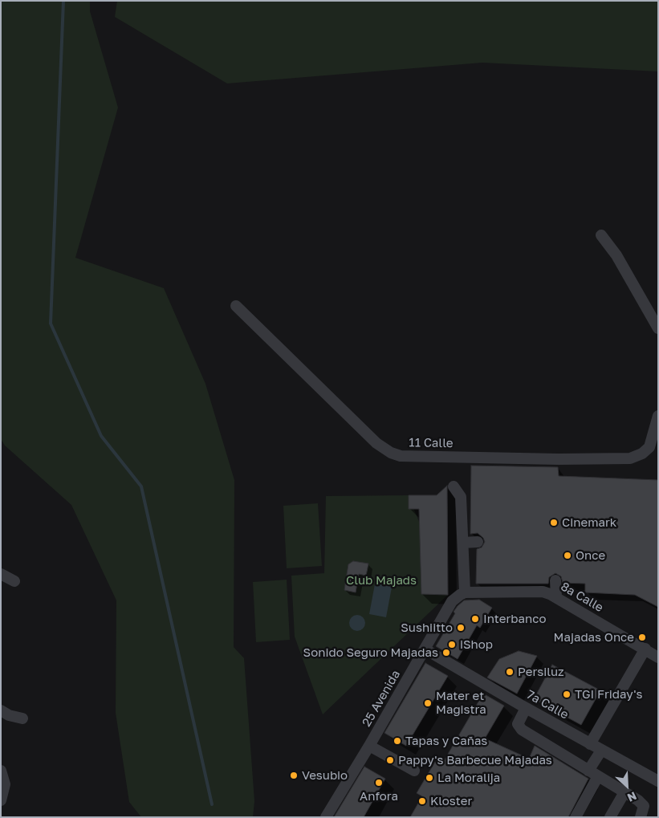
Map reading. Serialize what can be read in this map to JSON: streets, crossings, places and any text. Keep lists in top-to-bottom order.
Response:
{
  "streets": {
    "street": [
      "11 Calle",
      "8a Calle",
      "25 Avenida",
      "7a Calle"
    ]
  },
  "crossings": [
    ["8a Calle", "25 Avenida"],
    ["25 Avenida", "7a Calle"]
  ],
  "parks": ["Club Majads"],
  "places": [
    "Cinemark",
    "Once",
    "Interbanco",
    "Sushiitto",
    "Majadas Once",
    "iShop",
    "Sonido Seguro Majadas",
    "Persiluz",
    "TGI Friday's",
    "Mater et Magistra",
    "Tapas y Cañas",
    "Pappy's Barbecue Majadas",
    "Vesubio",
    "La Moralija",
    "Anfora",
    "Kloster"
  ],
  "north": "bottom right"
}
